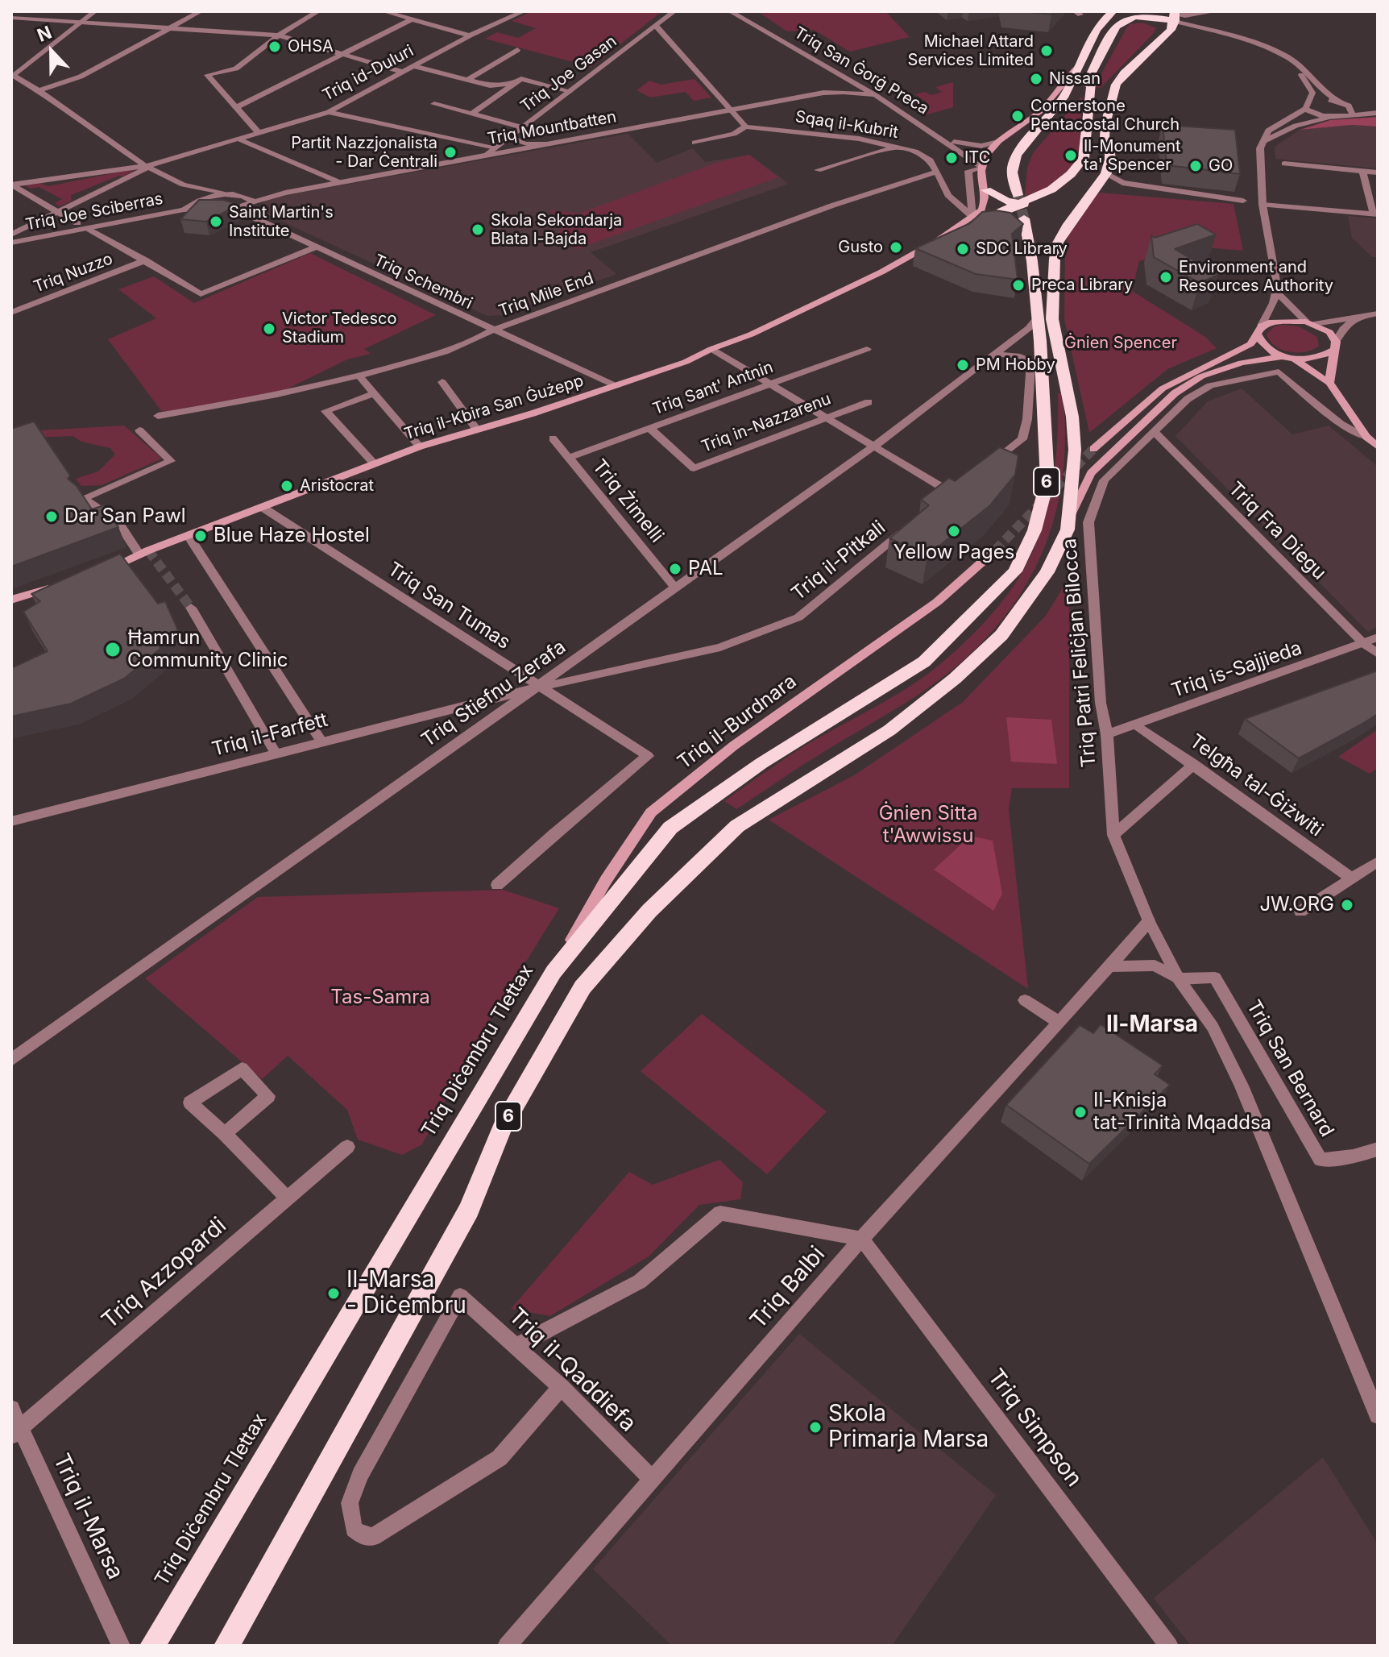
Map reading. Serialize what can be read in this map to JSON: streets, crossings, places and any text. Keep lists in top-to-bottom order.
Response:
{
  "streets": {
    "highway": ["6", "Triq Diċembru Tlettax"],
    "main road": ["Triq il-Kbira San Ġużepp", "Triq il-Burdnara"],
    "street": [
      "Triq San Ġorġ Preca",
      "Triq id-Duluri",
      "Triq Joe Gasan",
      "Sqaq il-Kubrit",
      "Triq Mountbatten",
      "Triq Joe Sciberras",
      "Triq Nuzzo",
      "Triq Schembri",
      "Triq Mile End",
      "Triq Sant' Antnin",
      "Triq in-Nazzarenu",
      "Triq Żimelli",
      "Triq Fra Diegu",
      "Triq il-Pitkali",
      "Triq San Tumas",
      "Triq Patri Feliċjan Bilocca",
      "Triq is-Sajjieda",
      "Triq Stiefnu Zerafa",
      "Triq il-Farfett",
      "Telgħa tal-Ġiżwiti",
      "Triq San Bernard",
      "Triq Azzopardi",
      "Triq Balbi",
      "Triq il-Qaddiefa",
      "Triq Simpson",
      "Triq il-Marsa"
    ]
  },
  "crossings": [
    ["Triq San Ġorġ Preca", "Triq Mountbatten"],
    ["Triq Joe Gasan", "Triq Mountbatten"],
    ["Sqaq il-Kubrit", "Triq Mile End"],
    ["Sqaq il-Kubrit", "Triq il-Kbira San Ġużepp"],
    ["Triq Mountbatten", "Triq Joe Sciberras"],
    ["Triq Joe Sciberras", "Triq Schembri"],
    ["Triq Schembri", "Triq Mile End"],
    ["Triq Schembri", "Triq il-Kbira San Ġużepp"],
    ["Triq Sant' Antnin", "Triq in-Nazzarenu"],
    ["Triq Sant' Antnin", "Triq Żimelli"],
    ["Triq il-Kbira San Ġużepp", "Triq San Tumas"],
    ["6", "Triq Stiefnu Zerafa"],
    ["6", "Triq Diċembru Tlettax"],
    ["Triq Żimelli", "Triq Stiefnu Zerafa"],
    ["Triq Fra Diegu", "Triq Patri Feliċjan Bilocca"],
    ["Triq Fra Diegu", "Triq is-Sajjieda"],
    ["Triq il-Pitkali", "Triq San Tumas"],
    ["Triq il-Pitkali", "Triq Stiefnu Zerafa"],
    ["Triq il-Pitkali", "Triq il-Farfett"],
    ["Triq San Tumas", "Triq Stiefnu Zerafa"],
    ["Triq San Tumas", "Triq il-Farfett"],
    ["Triq Patri Feliċjan Bilocca", "Triq is-Sajjieda"],
    ["Triq Patri Feliċjan Bilocca", "Triq San Bernard"],
    ["Triq Patri Feliċjan Bilocca", "Triq Balbi"],
    ["Triq is-Sajjieda", "Telgħa tal-Ġiżwiti"],
    ["Triq Stiefnu Zerafa", "Triq il-Farfett"],
    ["Triq il-Burdnara", "Triq Diċembru Tlettax"],
    ["Triq Azzopardi", "Triq il-Marsa"],
    ["Triq Balbi", "Triq il-Qaddiefa"],
    ["Triq Balbi", "Triq Simpson"]
  ],
  "districts": ["Il-Marsa"],
  "parks": ["Ġnien Spencer", "Ġnien Sitta t'Awwissu", "Tas-Samra"],
  "places": [
    "OHSA",
    "Michael Attard Services Limited",
    "Nissan",
    "Cornerstone Pentacostal Church",
    "Partit Nazzjonalista - Dar Ċentrali",
    "Il-Monument ta' Spencer",
    "ITC",
    "GO",
    "Saint Martin's Institute",
    "Skola Sekondarja Blata l-Bajda",
    "Gusto",
    "SDC Library",
    "Environment and Resources Authority",
    "Preca Library",
    "Victor Tedesco Stadium",
    "PM Hobby",
    "Aristocrat",
    "Dar San Pawl",
    "Yellow Pages",
    "Blue Haze Hostel",
    "PAL",
    "Ħamrun Community Clinic",
    "JW.ORG",
    "Il-Knisja tat-Trinità Mqaddsa",
    "Il-Marsa - Diċembru",
    "Skola Primarja Marsa"
  ],
  "north": "top"
}
